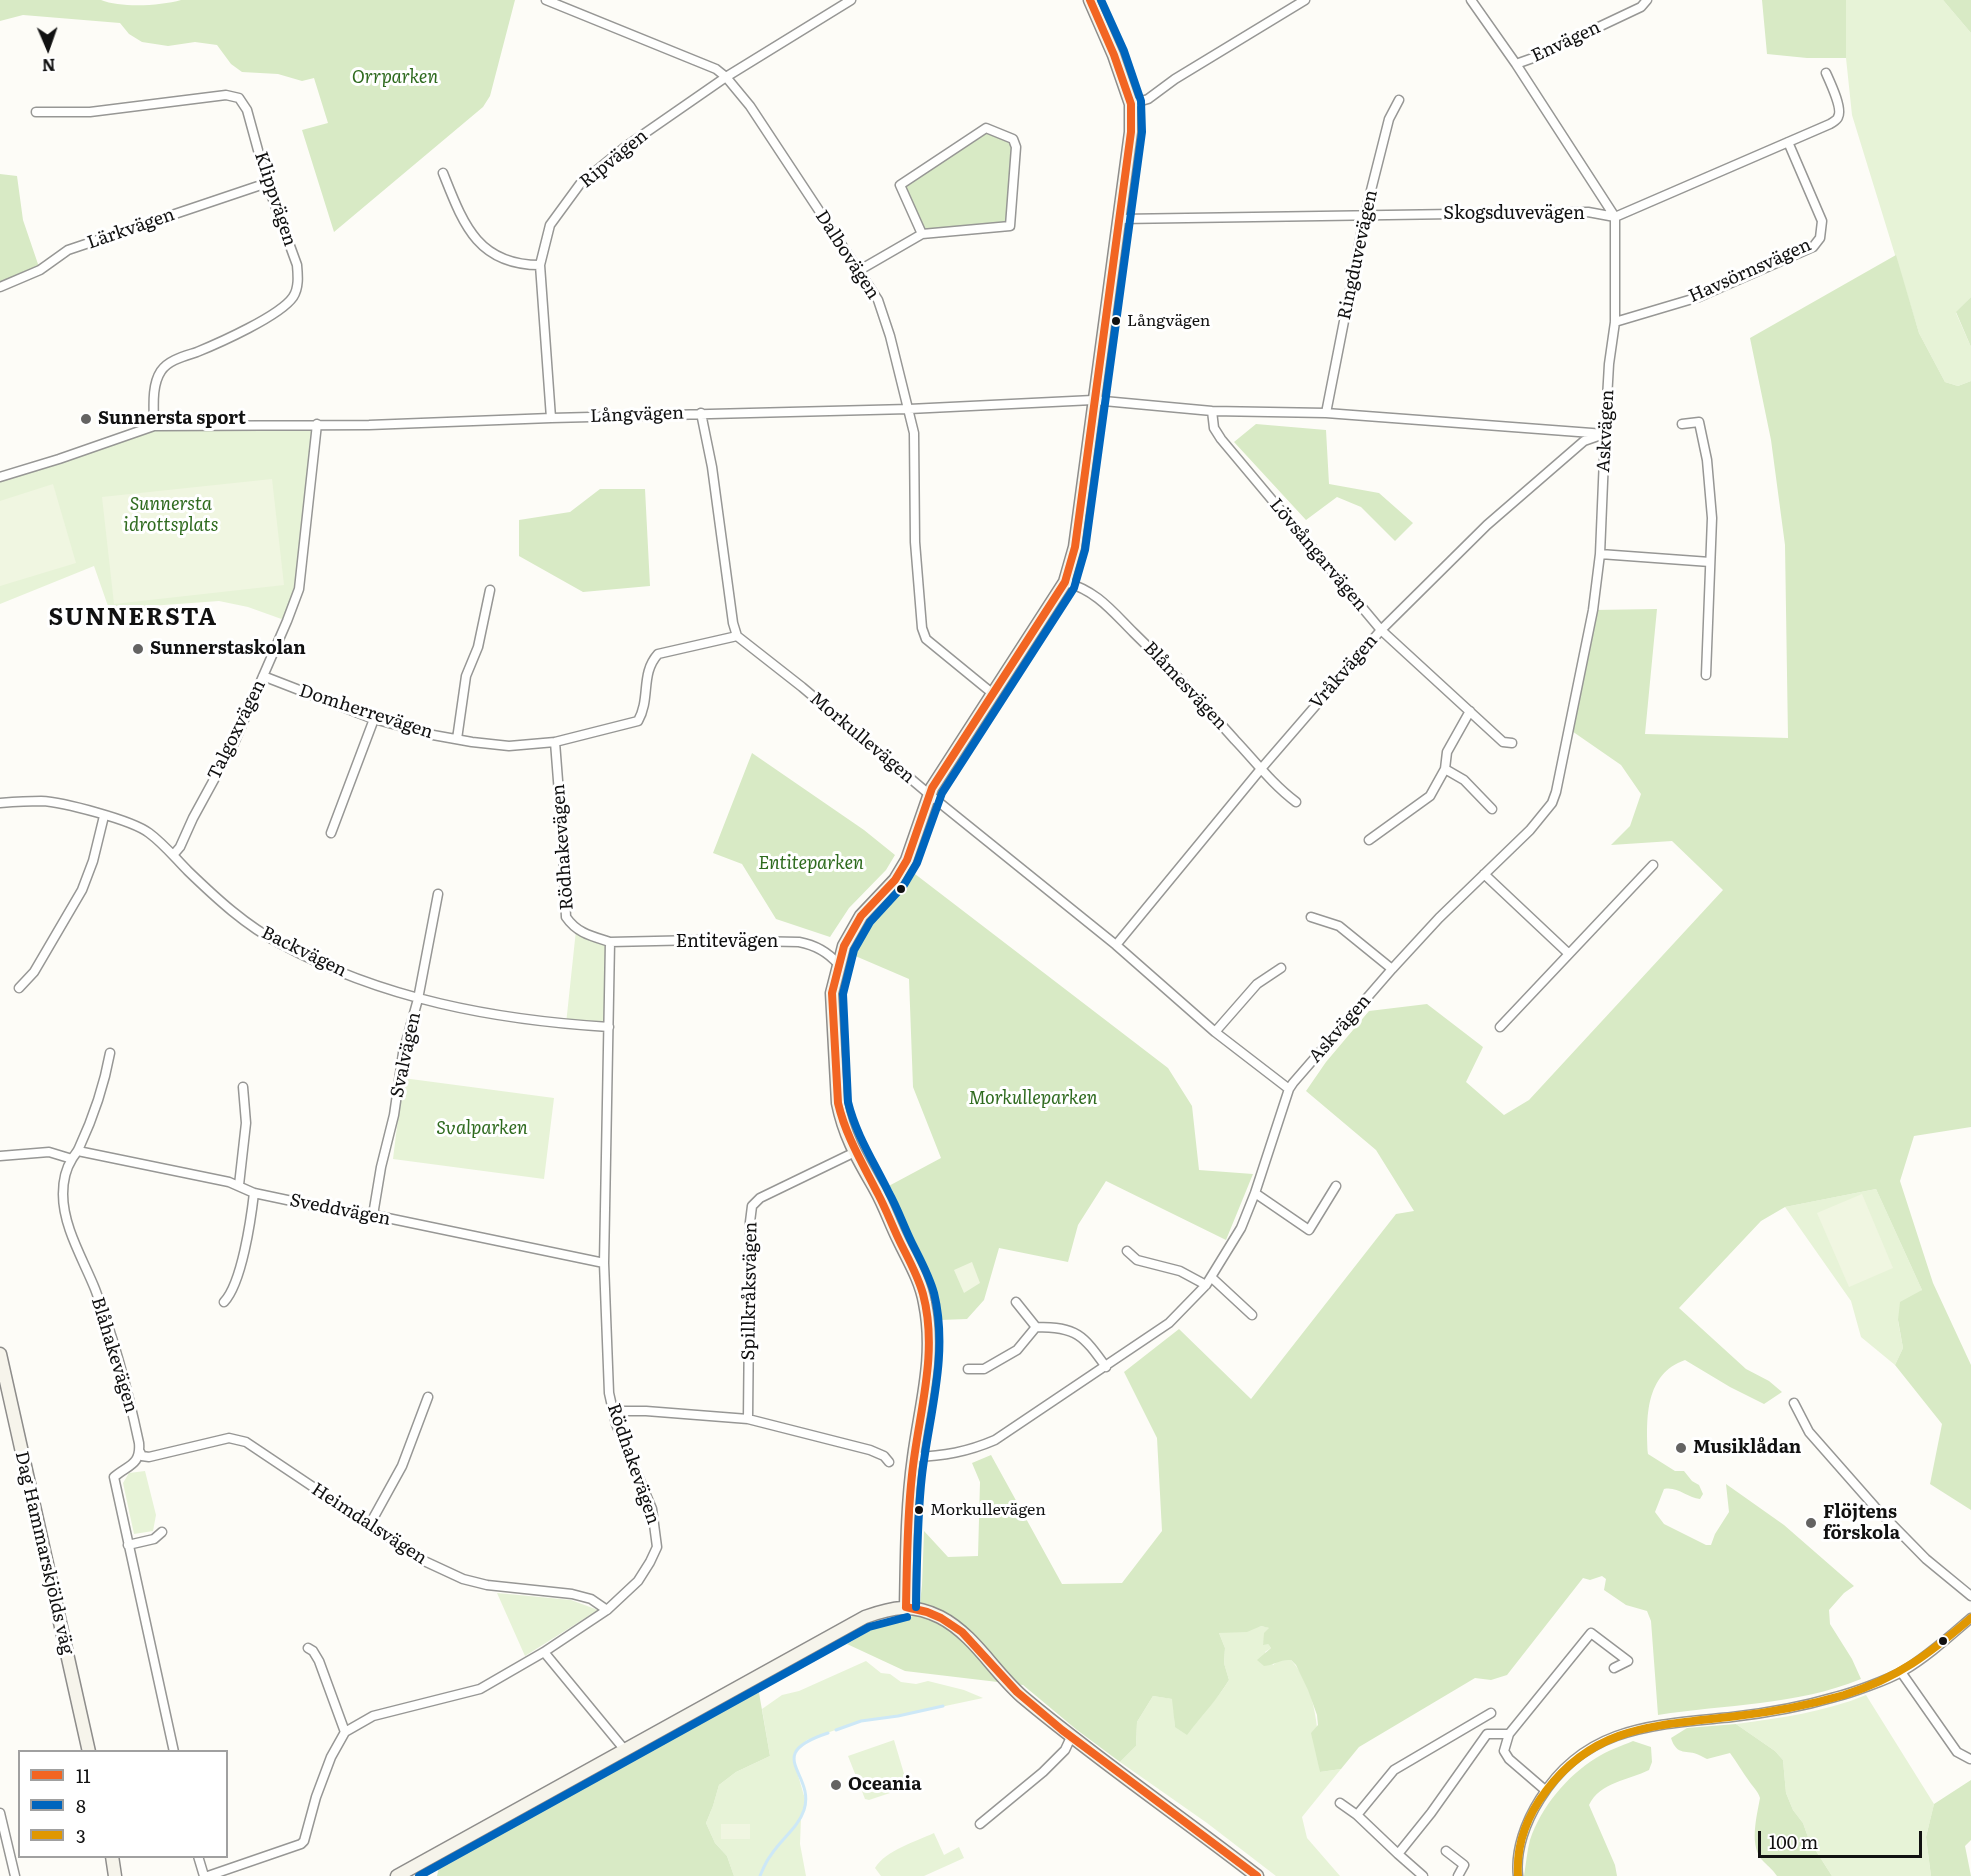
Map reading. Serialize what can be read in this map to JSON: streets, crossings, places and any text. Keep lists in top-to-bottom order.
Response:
{
  "streets": {
    "street": [
      "Envägen",
      "Ripvägen",
      "Klippvägen",
      "Skogsduvevägen",
      "Lärkvägen",
      "Dalbovägen",
      "Ringduvevägen",
      "Havsörnsvägen",
      "Långvägen",
      "Askvägen",
      "Lövsångarvägen",
      "Vråkvägen",
      "Blåmesvägen",
      "Domherrevägen",
      "Talgoxvägen",
      "Morkullevägen",
      "Rödhakevägen",
      "Entitevägen",
      "Backvägen",
      "Svalvägen",
      "Sveddvägen",
      "Spillkråksvägen",
      "Blåhakevägen",
      "Heimdalsvägen",
      "Dag Hammarskjölds väg"
    ]
  },
  "crossings": [
    ["Ripvägen", "Dalbovägen"],
    ["Ripvägen", "Långvägen"],
    ["Klippvägen", "Lärkvägen"],
    ["Klippvägen", "Långvägen"],
    ["Skogsduvevägen", "Ringduvevägen"],
    ["Skogsduvevägen", "Askvägen"],
    ["Dalbovägen", "Långvägen"],
    ["Ringduvevägen", "Långvägen"],
    ["Havsörnsvägen", "Askvägen"],
    ["Långvägen", "Askvägen"],
    ["Långvägen", "Lövsångarvägen"],
    ["Långvägen", "Vråkvägen"],
    ["Långvägen", "Talgoxvägen"],
    ["Askvägen", "Vråkvägen"],
    ["Askvägen", "Morkullevägen"],
    ["Lövsångarvägen", "Vråkvägen"],
    ["Vråkvägen", "Blåmesvägen"],
    ["Vråkvägen", "Morkullevägen"],
    ["Domherrevägen", "Talgoxvägen"],
    ["Domherrevägen", "Morkullevägen"],
    ["Domherrevägen", "Rödhakevägen"],
    ["Talgoxvägen", "Backvägen"],
    ["Rödhakevägen", "Entitevägen"],
    ["Rödhakevägen", "Backvägen"],
    ["Rödhakevägen", "Sveddvägen"],
    ["Rödhakevägen", "Heimdalsvägen"],
    ["Backvägen", "Svalvägen"],
    ["Svalvägen", "Sveddvägen"],
    ["Sveddvägen", "Blåhakevägen"],
    ["Blåhakevägen", "Heimdalsvägen"]
  ],
  "districts": ["SUNNERSTA"],
  "parks": [
    "Orrparken",
    "Sunnersta idrottsplats",
    "Entiteparken",
    "Morkulleparken",
    "Svalparken"
  ],
  "places": [
    "Långvägen",
    "Sunnersta sport",
    "Sunnerstaskolan",
    "Musiklådan",
    "Morkullevägen",
    "Flöjtens förskola",
    "Oceania"
  ],
  "lines": ["transit line 11", "transit line 8", "transit line 3"],
  "legend": ["11", "8", "3"],
  "scale_bar": "100 m",
  "north": "bottom"
}
